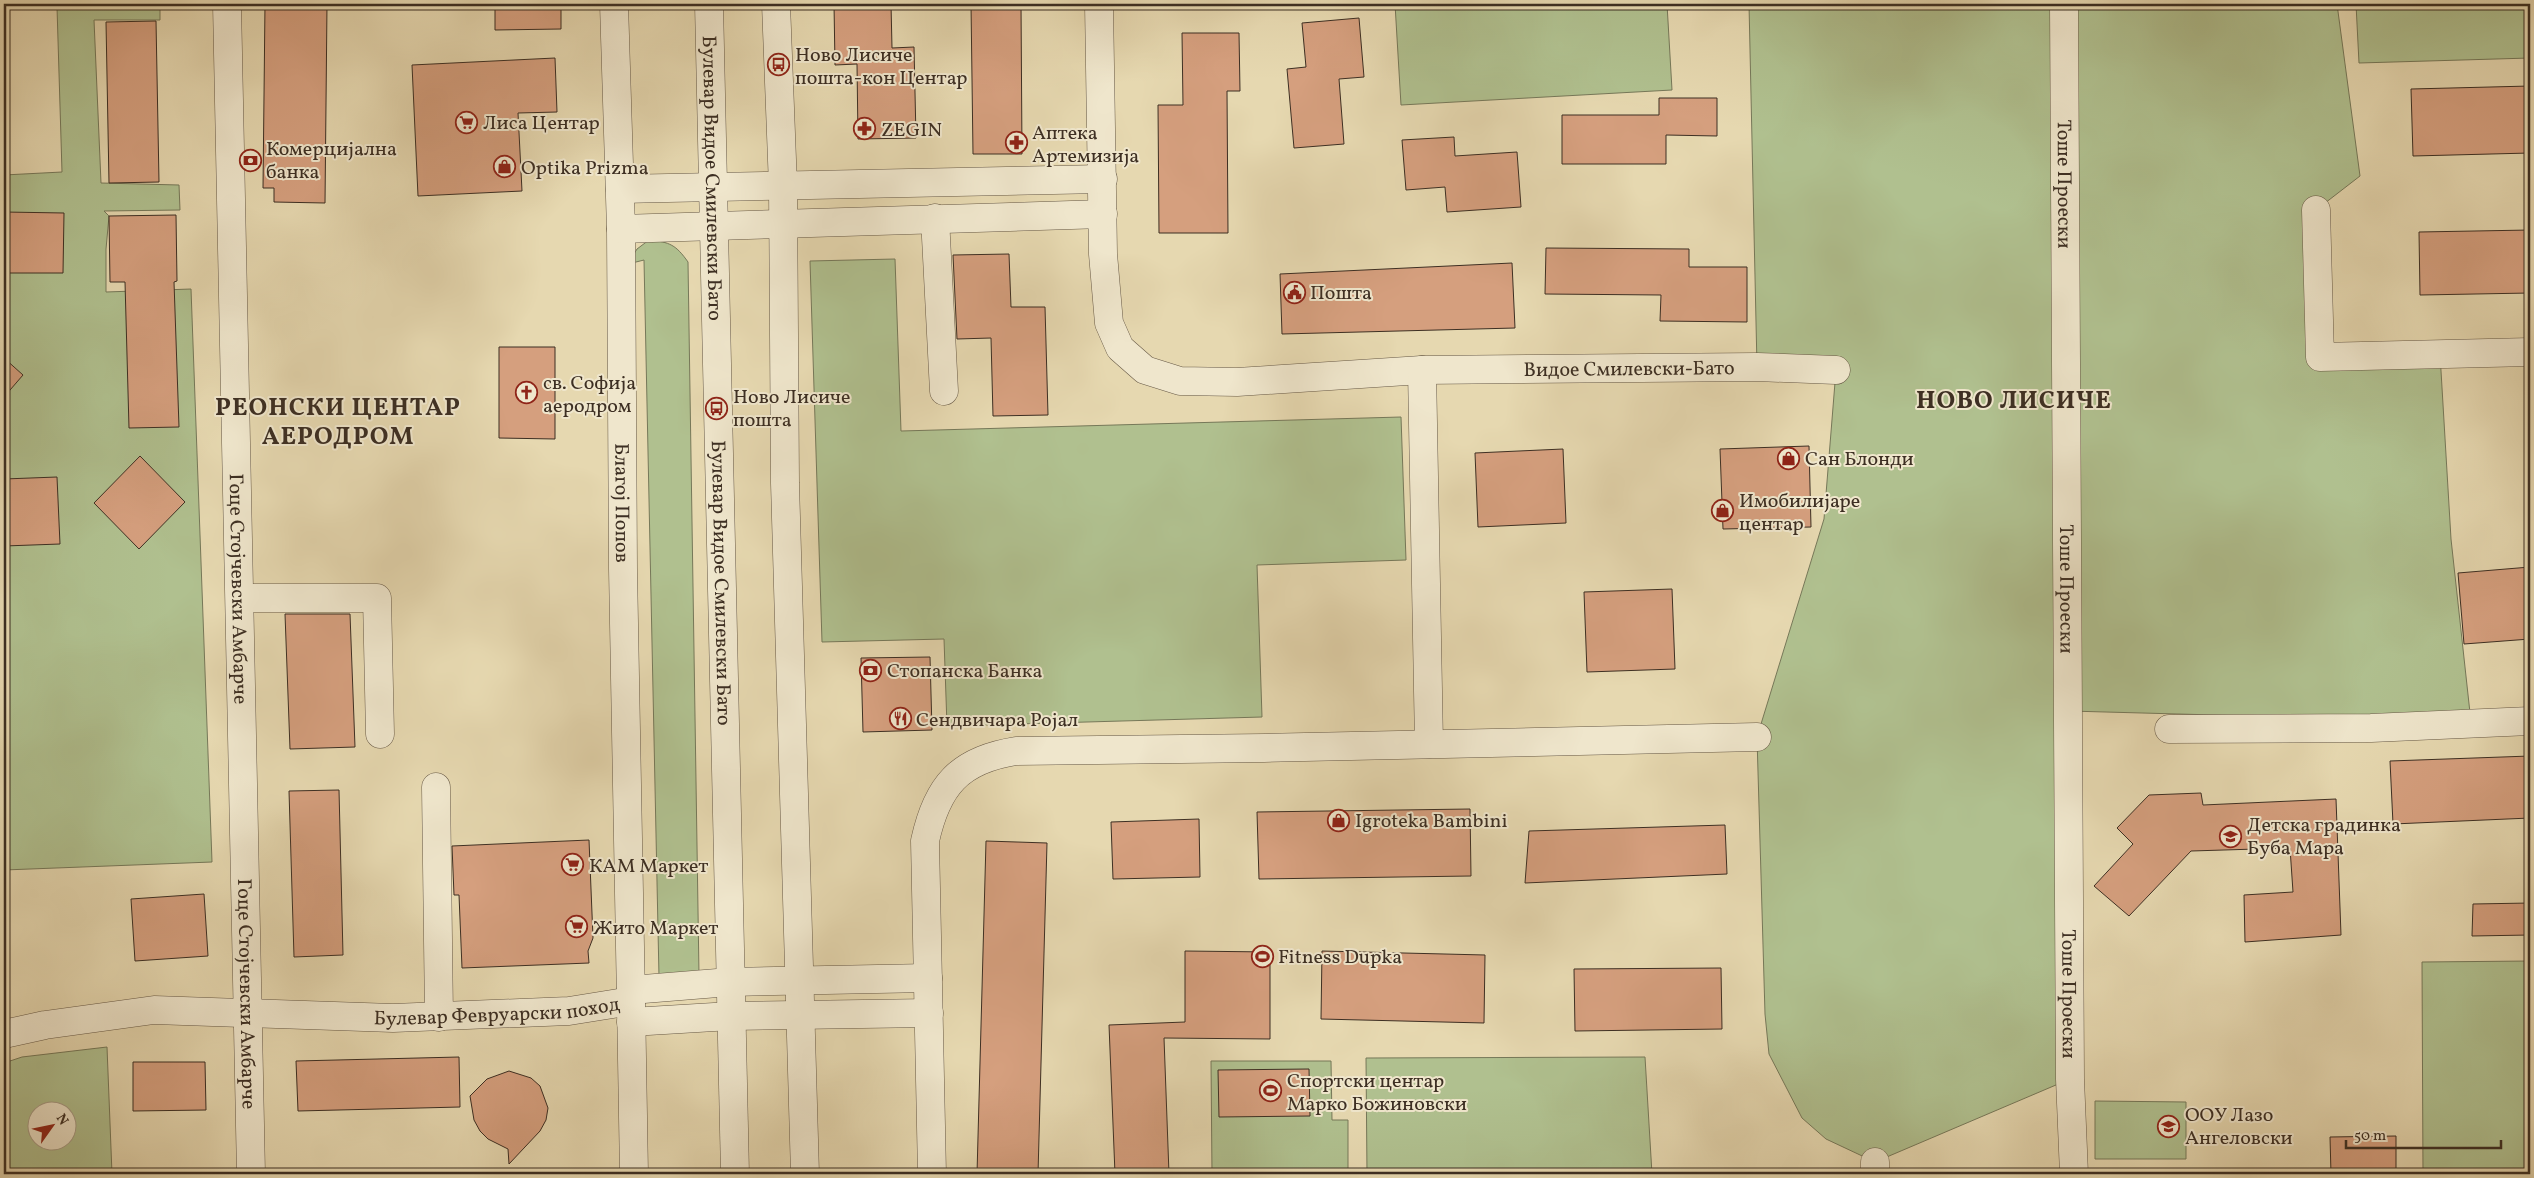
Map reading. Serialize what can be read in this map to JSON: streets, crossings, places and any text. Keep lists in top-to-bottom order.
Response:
{
  "streets": {
    "street": [
      "Булевар Видое Смилевски Бато",
      "Тоше Проески",
      "Видое Смилевски-Бато",
      "Благој Попов",
      "Гоце Стојчевски Амбарче",
      "Булевар Февруарски поход"
    ]
  },
  "crossings": [
    ["Благој Попов", "Булевар Февруарски поход"],
    ["Гоце Стојчевски Амбарче", "Булевар Февруарски поход"]
  ],
  "districts": ["НОВО ЛИСИЧЕ", "РЕОНСКИ ЦЕНТАР АЕРОДРОМ"],
  "places": {
    "bus stop": ["Ново Лисиче пошта-кон Центар", "Ново Лисиче пошта"],
    "supermarket": ["Лиса Центар", "КАМ Маркет", "Жито Маркет"],
    "pharmacy": ["ZEGIN", "Аптека Артемизија"],
    "bank": ["Комерцијална банка", "Стопанска Банка"],
    "shop": [
      "Optika Prizma",
      "Сан Блонди",
      "Имобилијаре центар",
      "Igroteka Bambini"
    ],
    "public building": ["Пошта"],
    "church": ["св. Софија аеродром"],
    "restaurant": ["Сендвичара Ројал"],
    "school or university": ["Детска градинка Буба Мара", "ООУ Лазо Ангеловски"],
    "sports": ["Fitness Dupka", "Спортски центар Марко Божиновски"]
  },
  "scale_bar": "50 m",
  "north": "top right"
}
